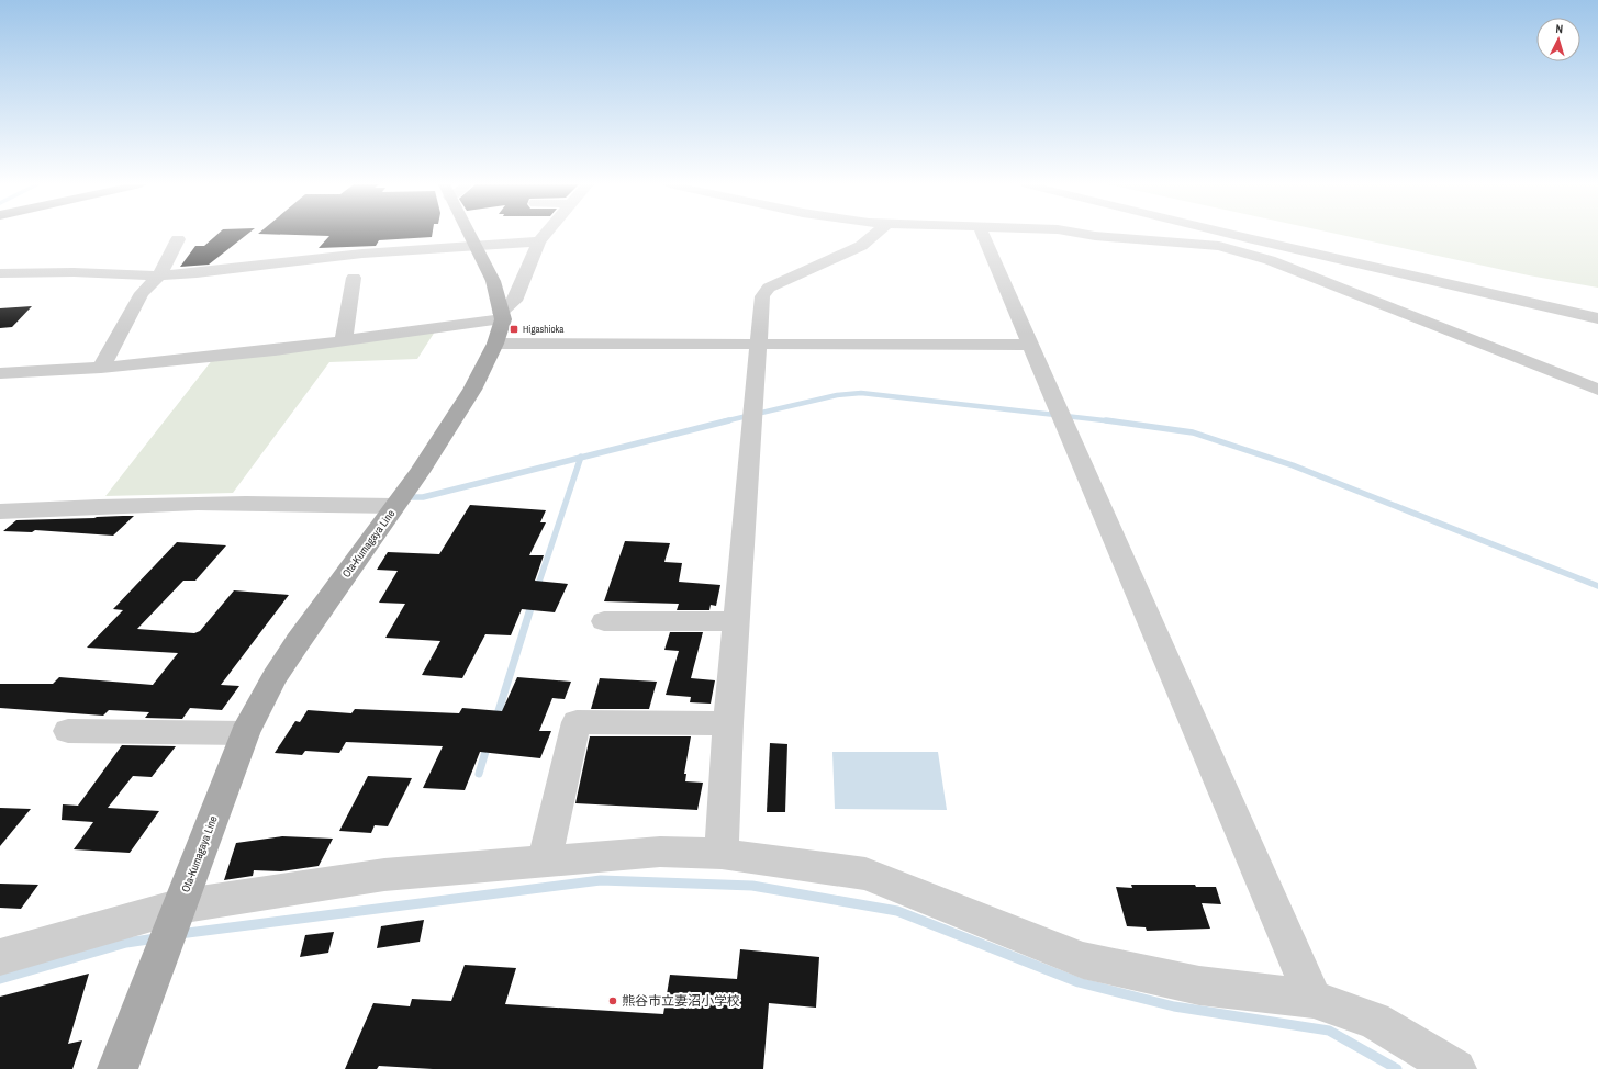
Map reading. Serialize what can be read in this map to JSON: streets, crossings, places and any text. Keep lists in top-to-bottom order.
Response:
{
  "streets": {
    "main road": ["Ota-Kumagaya Line"]
  },
  "places": {
    "transit": ["Higashioka"],
    "other": ["熊谷市立妻沼小学校"]
  },
  "north": "top"
}
